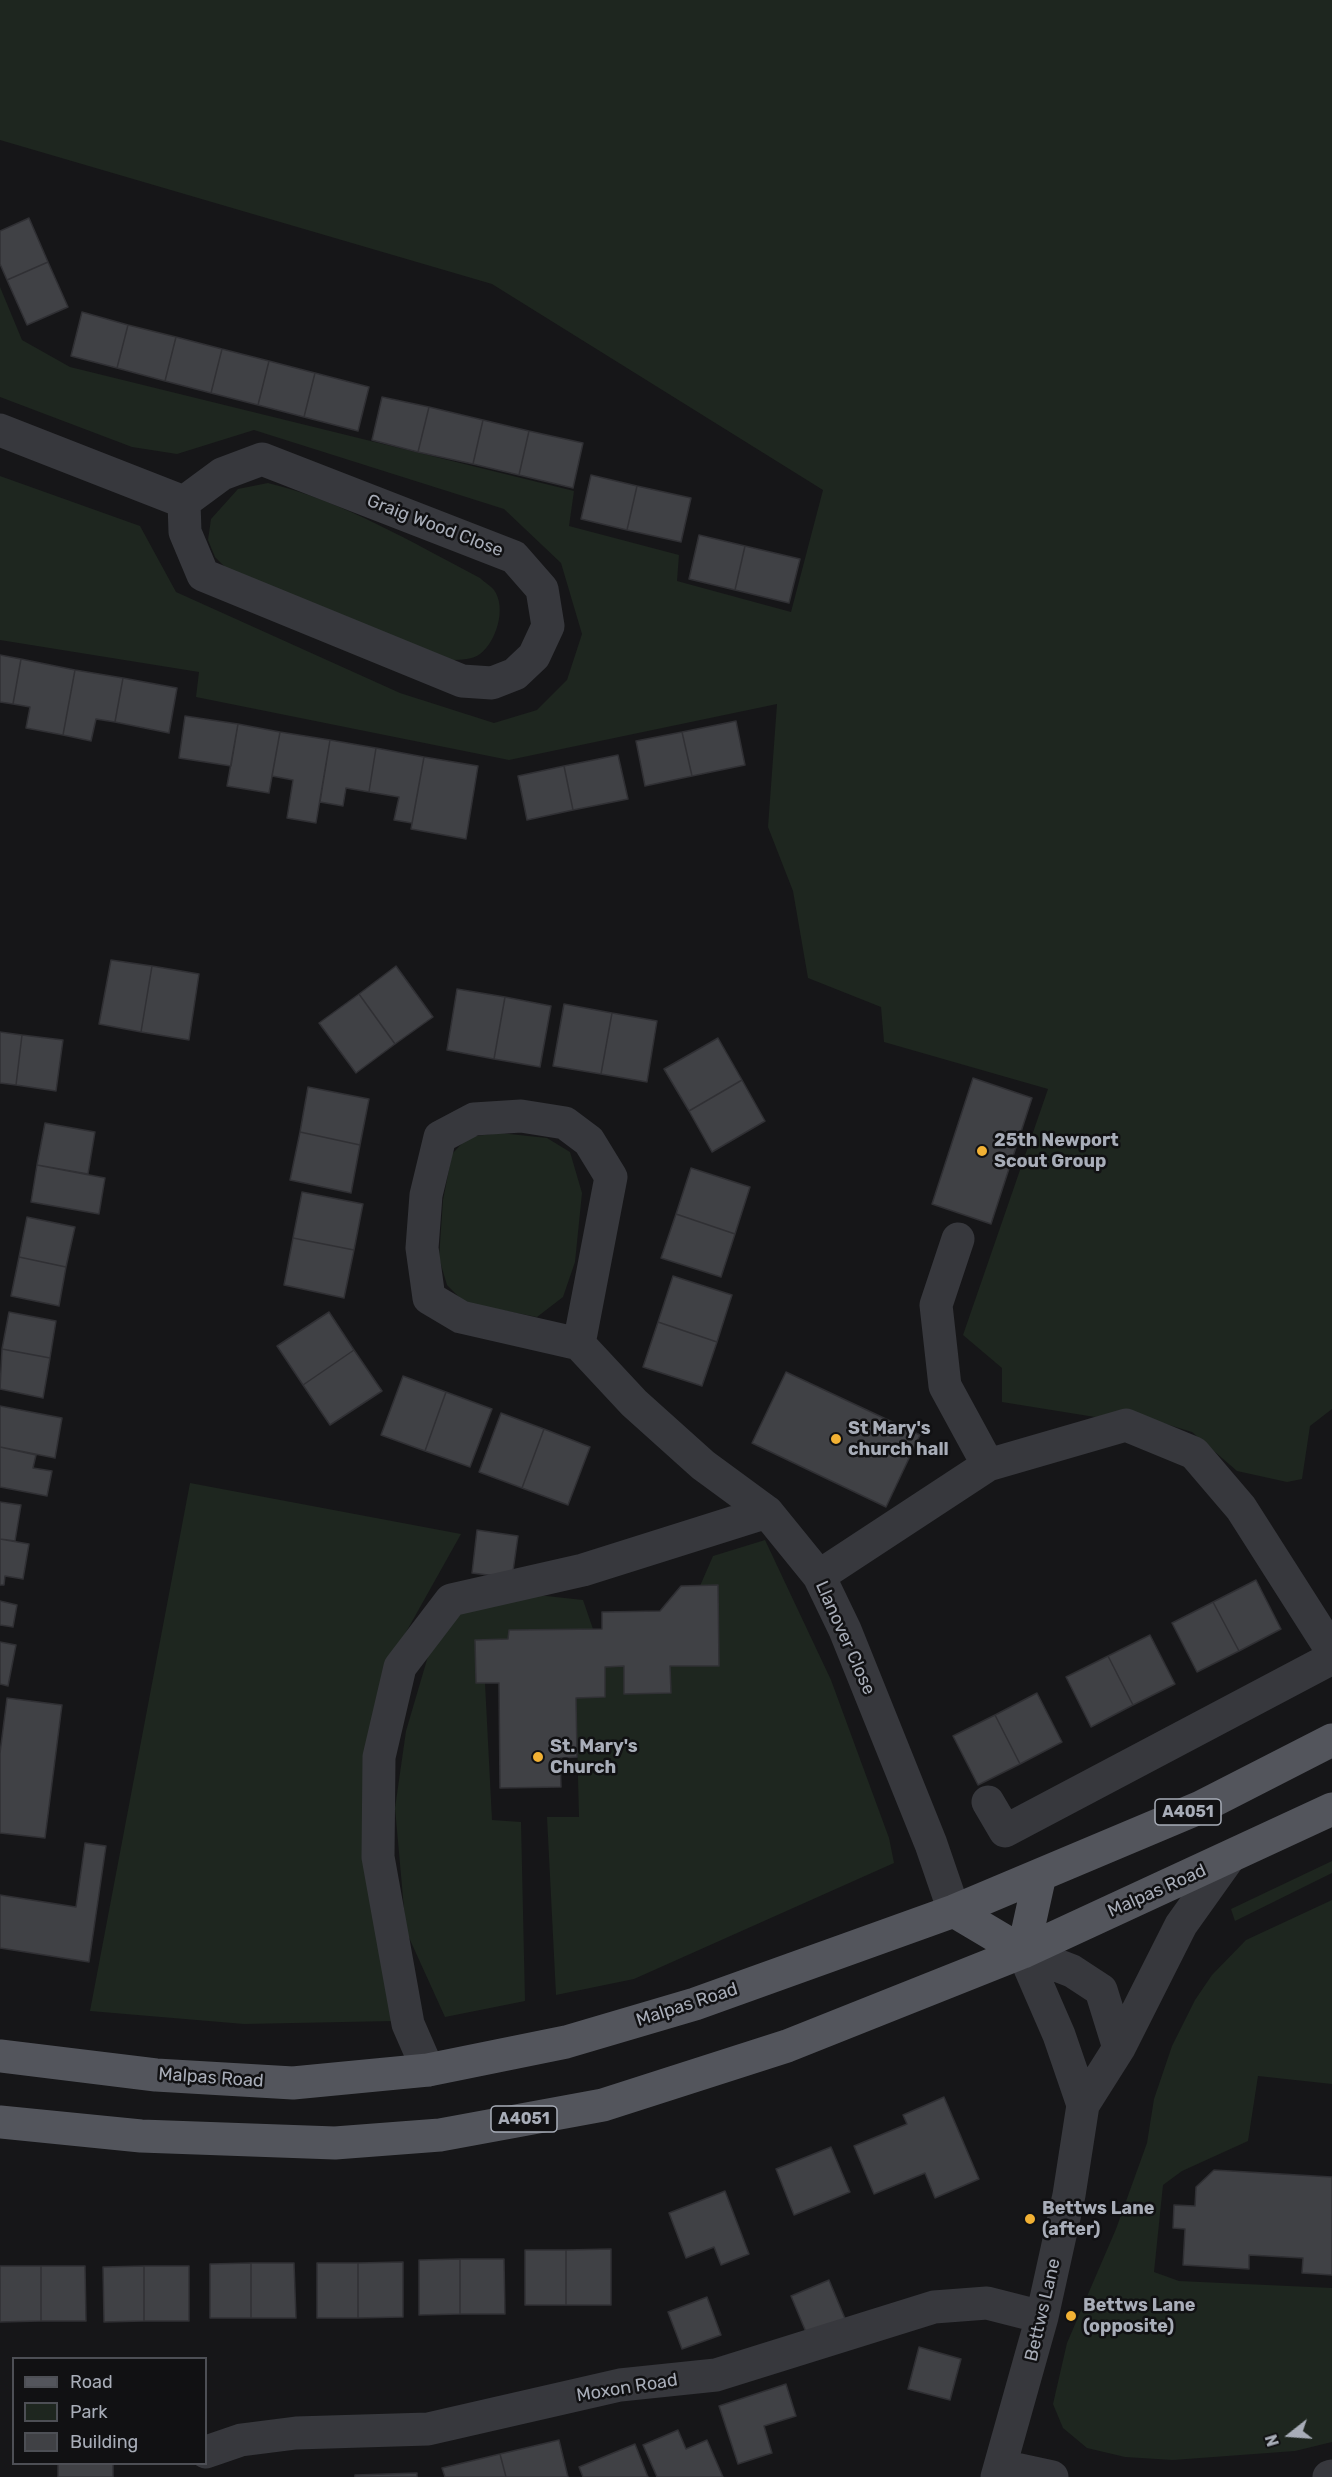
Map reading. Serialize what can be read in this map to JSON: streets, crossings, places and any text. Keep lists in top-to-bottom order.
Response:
{
  "streets": {
    "main road": ["A4051", "Malpas Road"],
    "street": [
      "Graig Wood Close",
      "Llanover Close",
      "Bettws Lane",
      "Moxon Road"
    ]
  },
  "crossings": [
    ["Llanover Close", "Malpas Road"],
    ["Malpas Road", "Bettws Lane"],
    ["Bettws Lane", "Moxon Road"]
  ],
  "places": [
    "25th Newport Scout Group",
    "St Mary's church hall",
    "St. Mary's Church",
    "Bettws Lane (after)",
    "Bettws Lane (opposite)"
  ],
  "legend": ["Road", "Park", "Building"],
  "north": "left"
}
